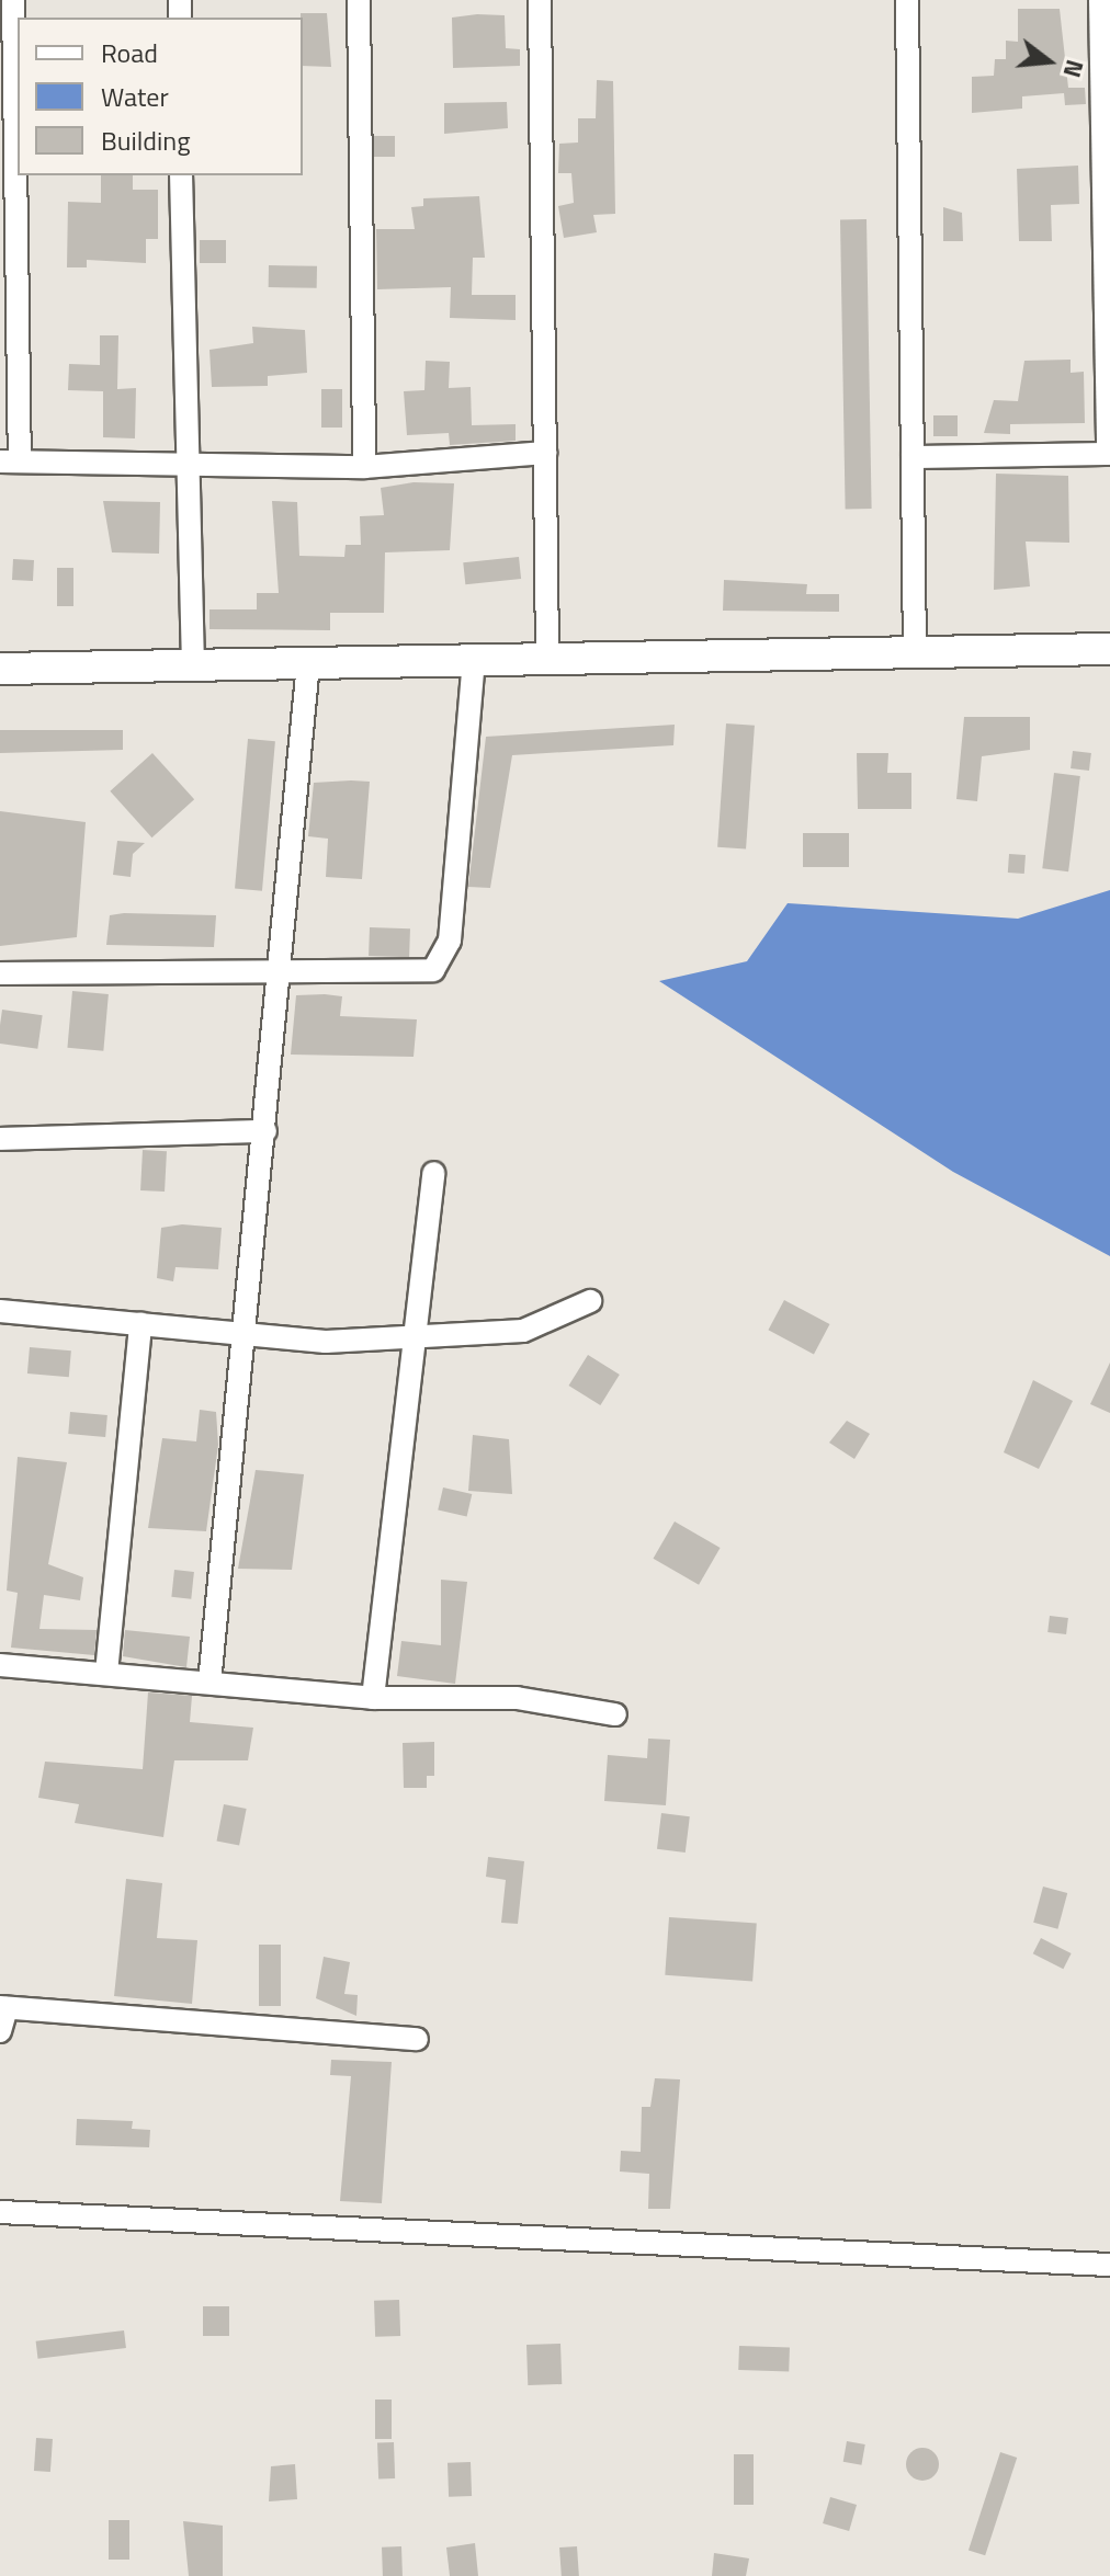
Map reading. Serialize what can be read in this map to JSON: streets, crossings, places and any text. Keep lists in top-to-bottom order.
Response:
{
  "legend": ["Road", "Water", "Building"],
  "north": "right"
}
